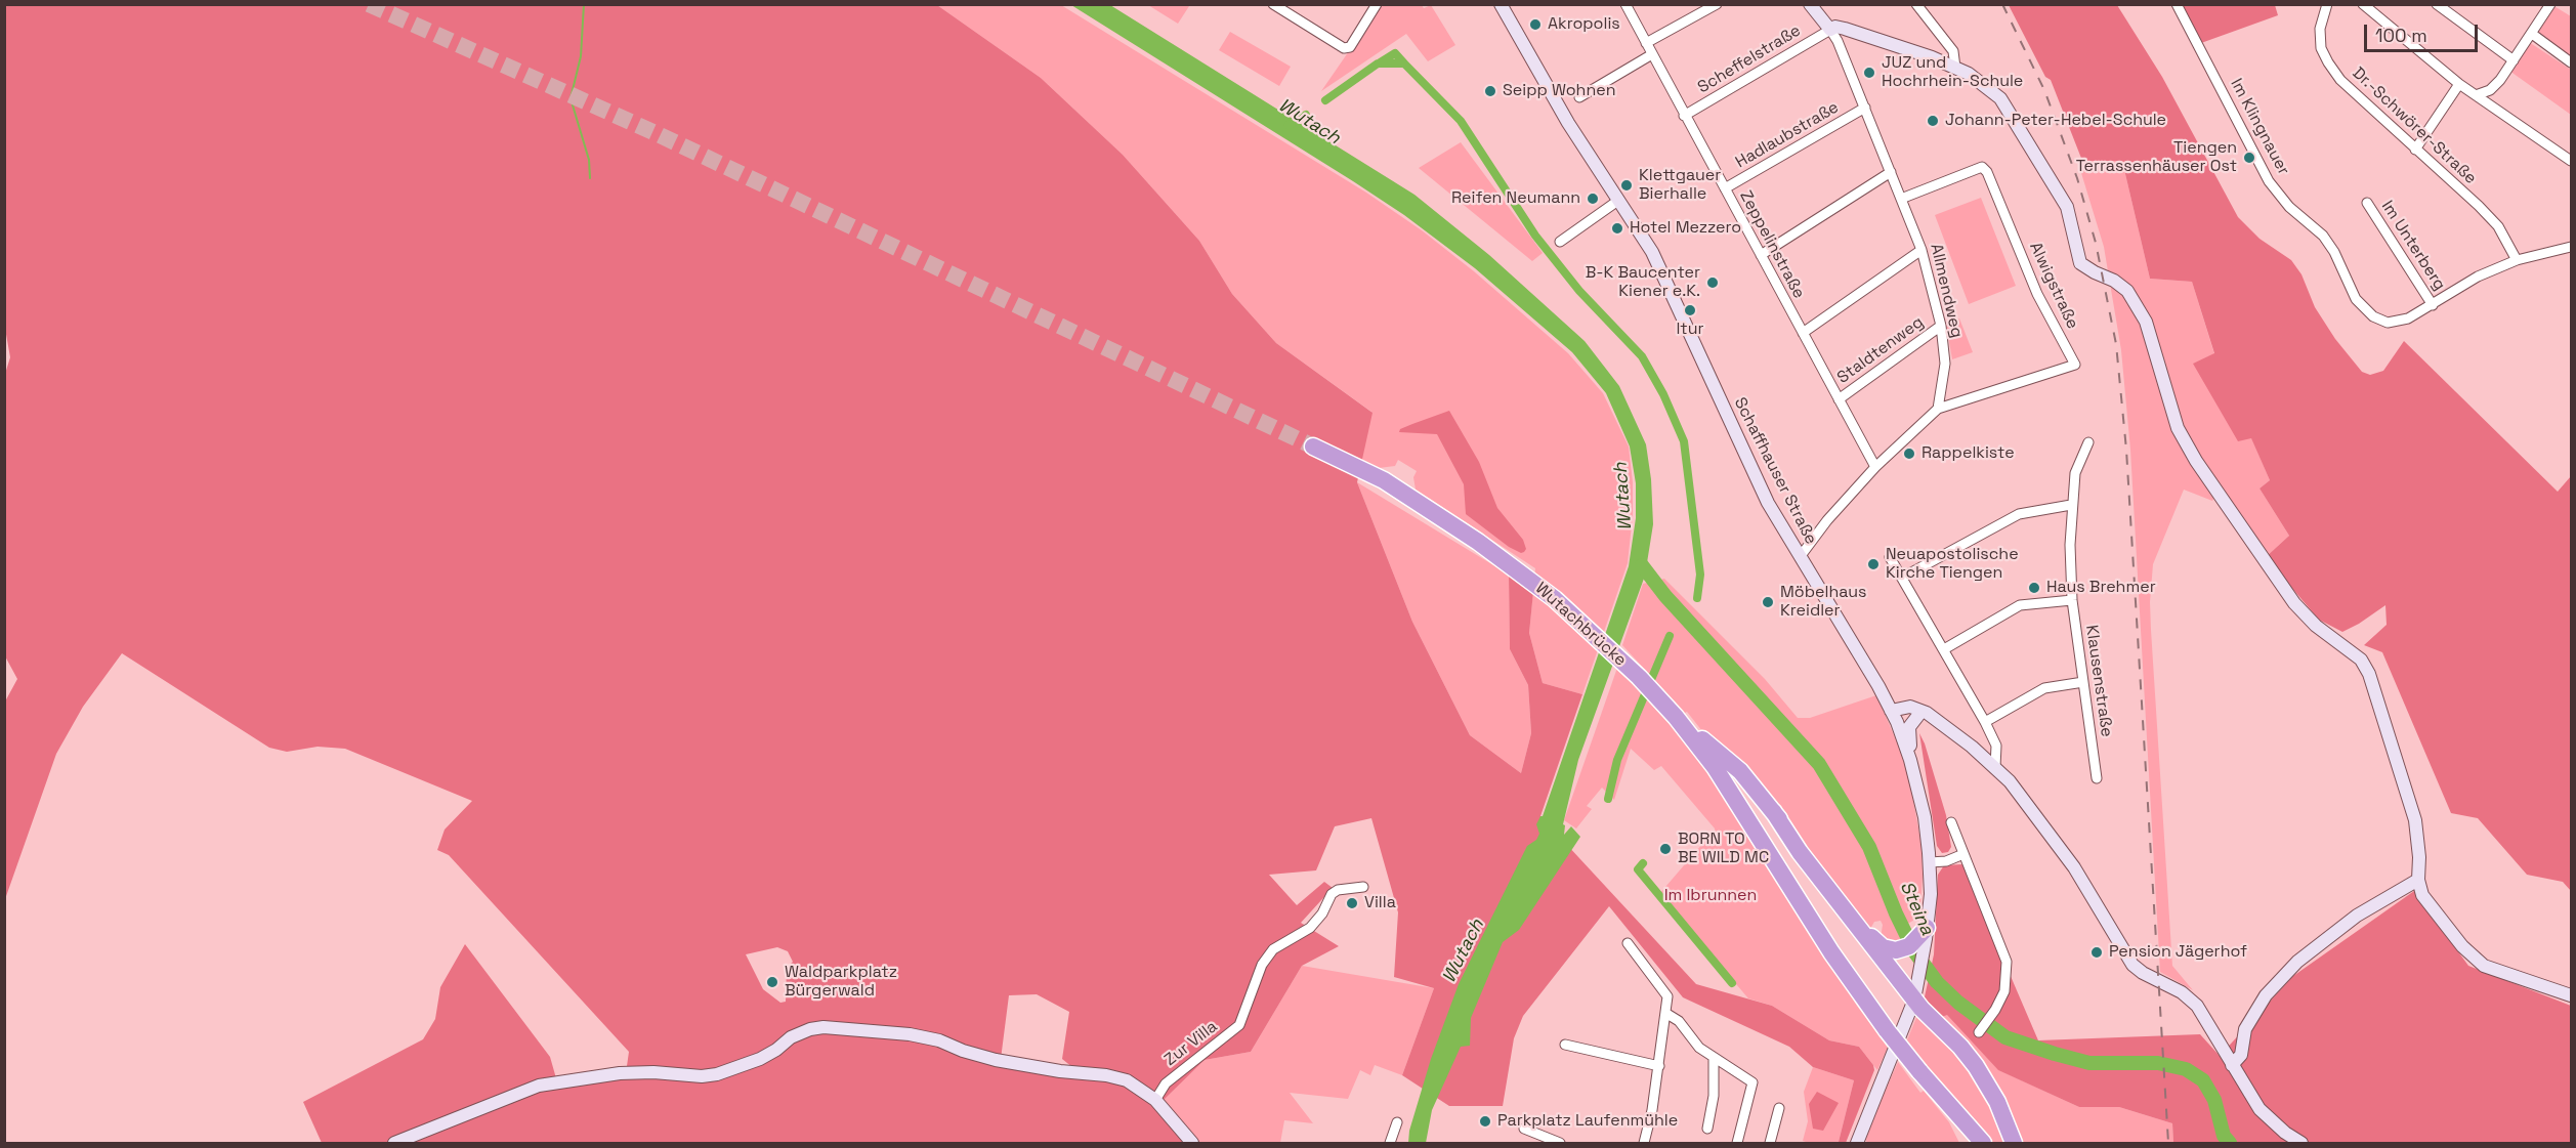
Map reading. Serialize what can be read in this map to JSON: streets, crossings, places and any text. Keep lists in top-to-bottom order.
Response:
{
  "streets": {
    "highway": ["Wutachbrücke"],
    "main road": ["Schaffhauser Straße"],
    "street": [
      "Scheffelstraße",
      "Dr.-Schwörer-Straße",
      "Im Klingnauer",
      "Hadlaubstraße",
      "Zeppelinstraße",
      "Im Unterberg",
      "Alwigstraße",
      "Allmendweg",
      "Staldtenweg",
      "Klausenstraße",
      "Zur Villa"
    ]
  },
  "crossings": [
    ["Scheffelstraße", "Zeppelinstraße"],
    ["Scheffelstraße", "Allmendweg"],
    ["Dr.-Schwörer-Straße", "Im Klingnauer"],
    ["Im Klingnauer", "Im Unterberg"],
    ["Hadlaubstraße", "Zeppelinstraße"],
    ["Hadlaubstraße", "Allmendweg"],
    ["Zeppelinstraße", "Staldtenweg"],
    ["Alwigstraße", "Allmendweg"],
    ["Allmendweg", "Staldtenweg"]
  ],
  "water": ["Wutach", "Steina"],
  "parks": ["Im Ibrunnen"],
  "places": [
    "Akropolis",
    "JUZ und Hochrhein-Schule",
    "Seipp Wohnen",
    "Johann-Peter-Hebel-Schule",
    "Tiengen Terrassenhäuser Ost",
    "Klettgauer Bierhalle",
    "Reifen Neumann",
    "Hotel Mezzero",
    "B-K Baucenter Kiener e.K.",
    "ltur",
    "Rappelkiste",
    "Neuapostolische Kirche Tiengen",
    "Haus Brehmer",
    "Möbelhaus Kreidler",
    "BORN TO BE WILD MC",
    "Villa",
    "Pension Jägerhof",
    "Waldparkplatz Bürgerwald",
    "Parkplatz Laufenmühle"
  ],
  "scale_bar": "100 m"
}
